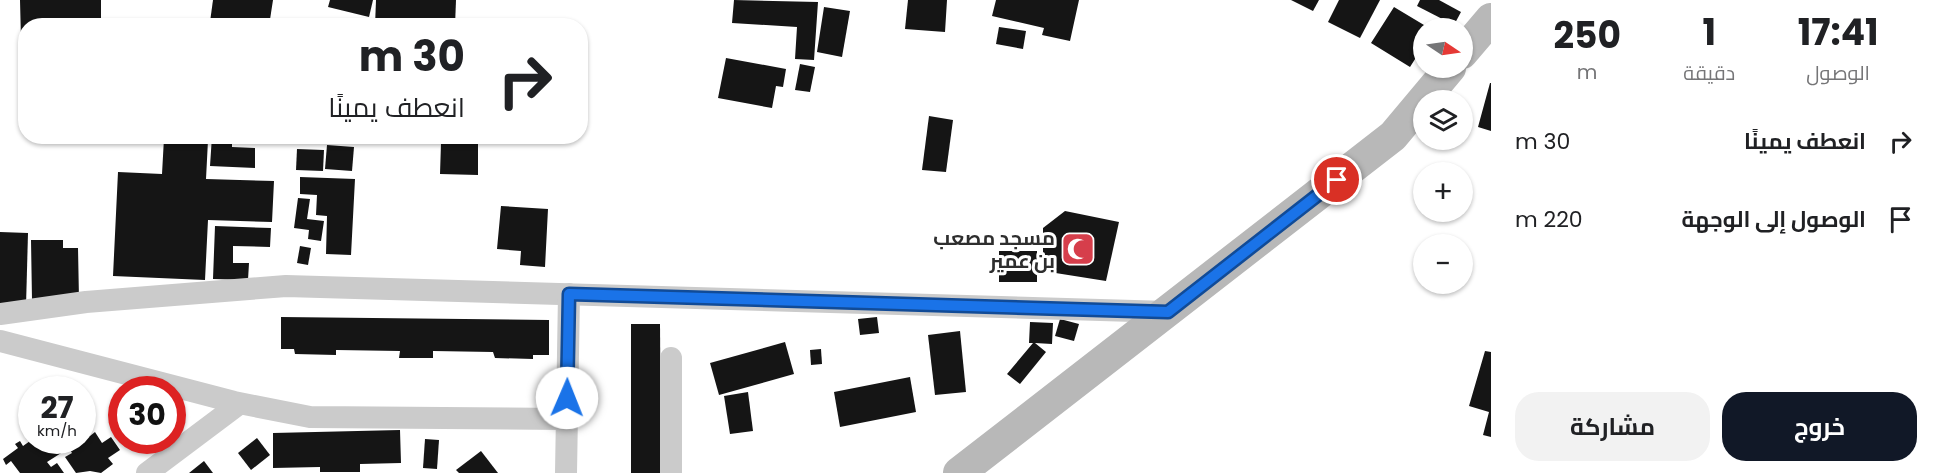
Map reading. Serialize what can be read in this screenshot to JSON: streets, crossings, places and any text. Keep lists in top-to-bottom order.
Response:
{
  "places": {
    "mosque": ["مسجد مصعب بن عمير"]
  },
  "north": "right",
  "page": {
    "eta": [
      "17:41",
      "الوصول",
      "1",
      "دقيقة",
      "250",
      "m"
    ],
    "map_buttons": ["+", "−"],
    "turn": ["30 m", "انعطف يمينًا"],
    "list": [
      {
        "name": "انعطف يمينًا",
        "value": "30 m"
      },
      {
        "name": "الوصول إلى الوجهة",
        "value": "220 m"
      }
    ],
    "speed": "27 km/h",
    "limit": "30",
    "buttons": ["خروج", "مشاركة"]
  }
}
